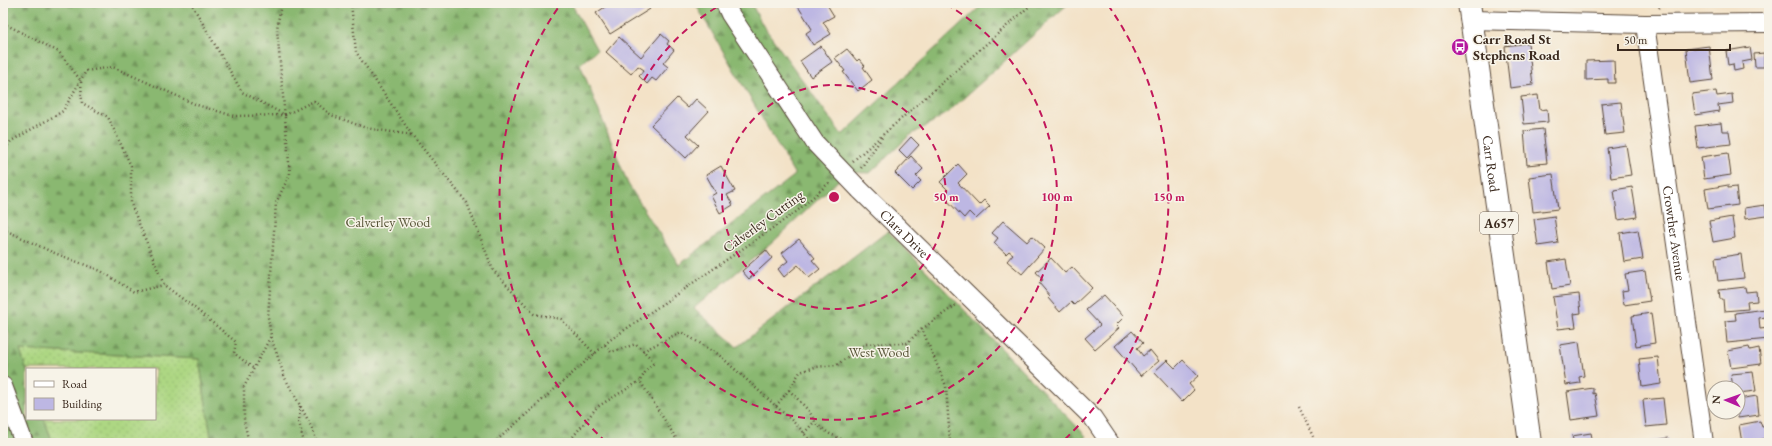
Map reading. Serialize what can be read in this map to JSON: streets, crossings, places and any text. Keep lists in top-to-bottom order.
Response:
{
  "streets": {
    "main road": ["Carr Road", "A657"],
    "street": ["Crowther Avenue", "Clara Drive"],
    "path": ["Calverley Cutting"]
  },
  "crossings": [
    ["Calverley Cutting", "Clara Drive"]
  ],
  "parks": ["Calverley Wood", "West Wood"],
  "places": {
    "bus stop": ["Carr Road St Stephens Road"]
  },
  "legend": ["Road", "Building"],
  "scale_bar": "50 m",
  "north": "left",
  "rings": ["50 m", "100 m", "150 m"]
}
